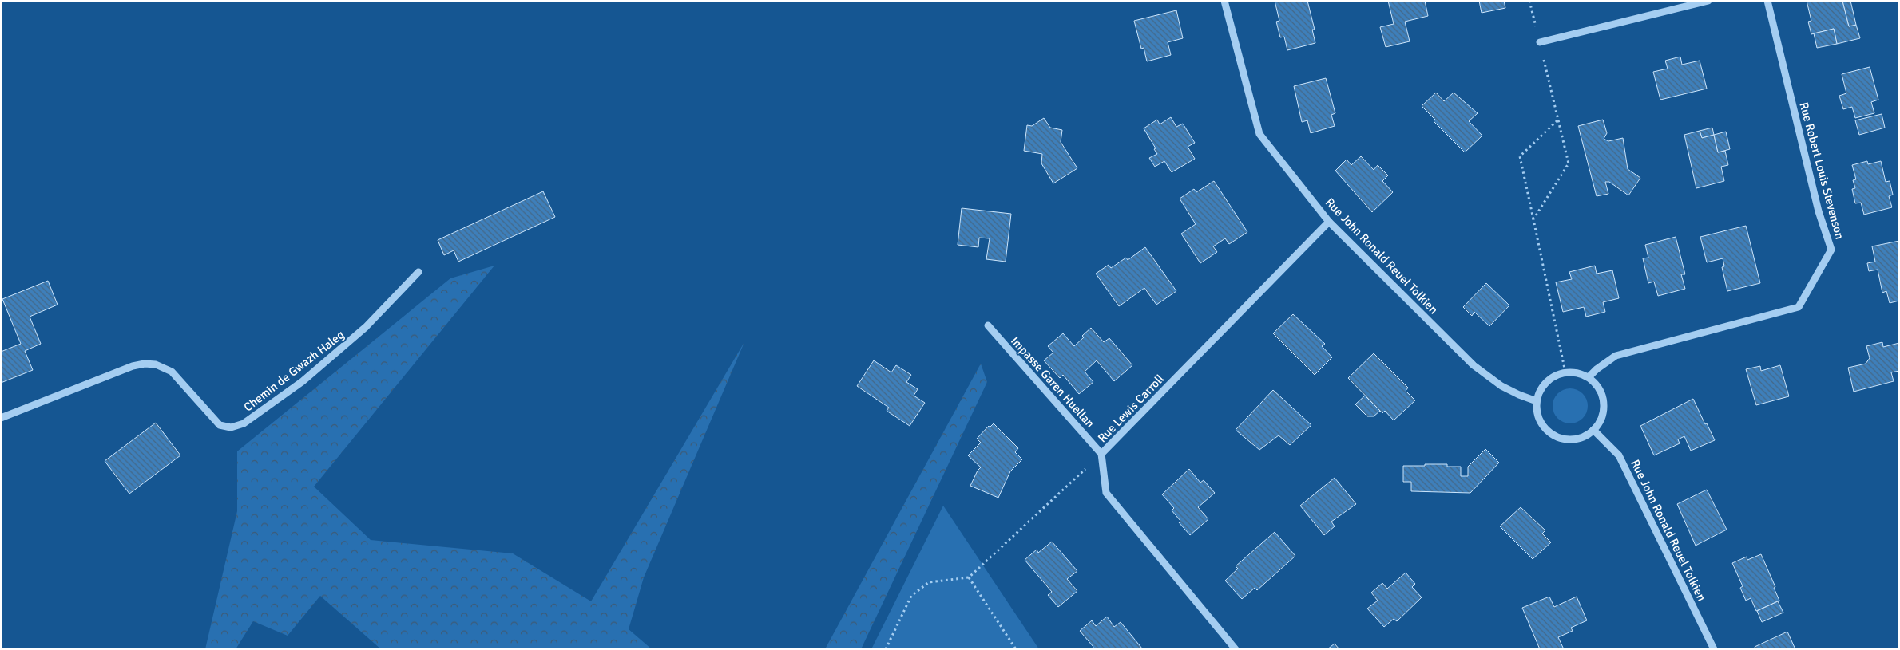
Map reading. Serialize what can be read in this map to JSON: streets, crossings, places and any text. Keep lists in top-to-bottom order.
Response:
{
  "streets": {
    "street": [
      "Rue Robert Louis Stevenson",
      "Rue John Ronald Reuel Tolkien",
      "Chemin de Gwazh Haleg",
      "Impasse Garen Huellan",
      "Rue Lewis Carroll"
    ]
  },
  "crossings": [
    ["Rue Robert Louis Stevenson", "Rue John Ronald Reuel Tolkien"],
    ["Rue John Ronald Reuel Tolkien", "Rue Lewis Carroll"],
    ["Impasse Garen Huellan", "Rue Lewis Carroll"]
  ]
}
